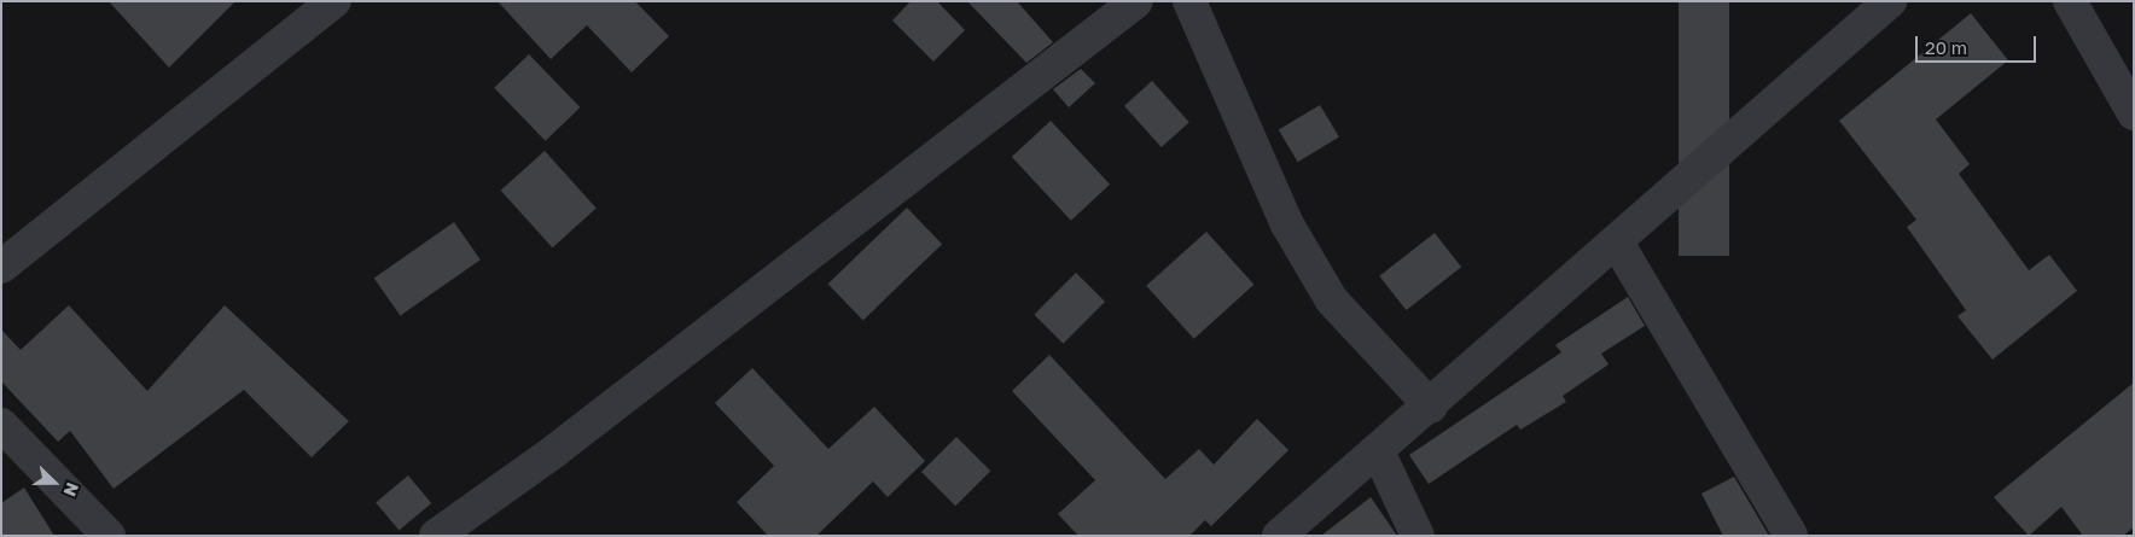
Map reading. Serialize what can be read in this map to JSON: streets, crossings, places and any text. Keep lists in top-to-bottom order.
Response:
{
  "scale_bar": "20 m",
  "north": "right"
}
